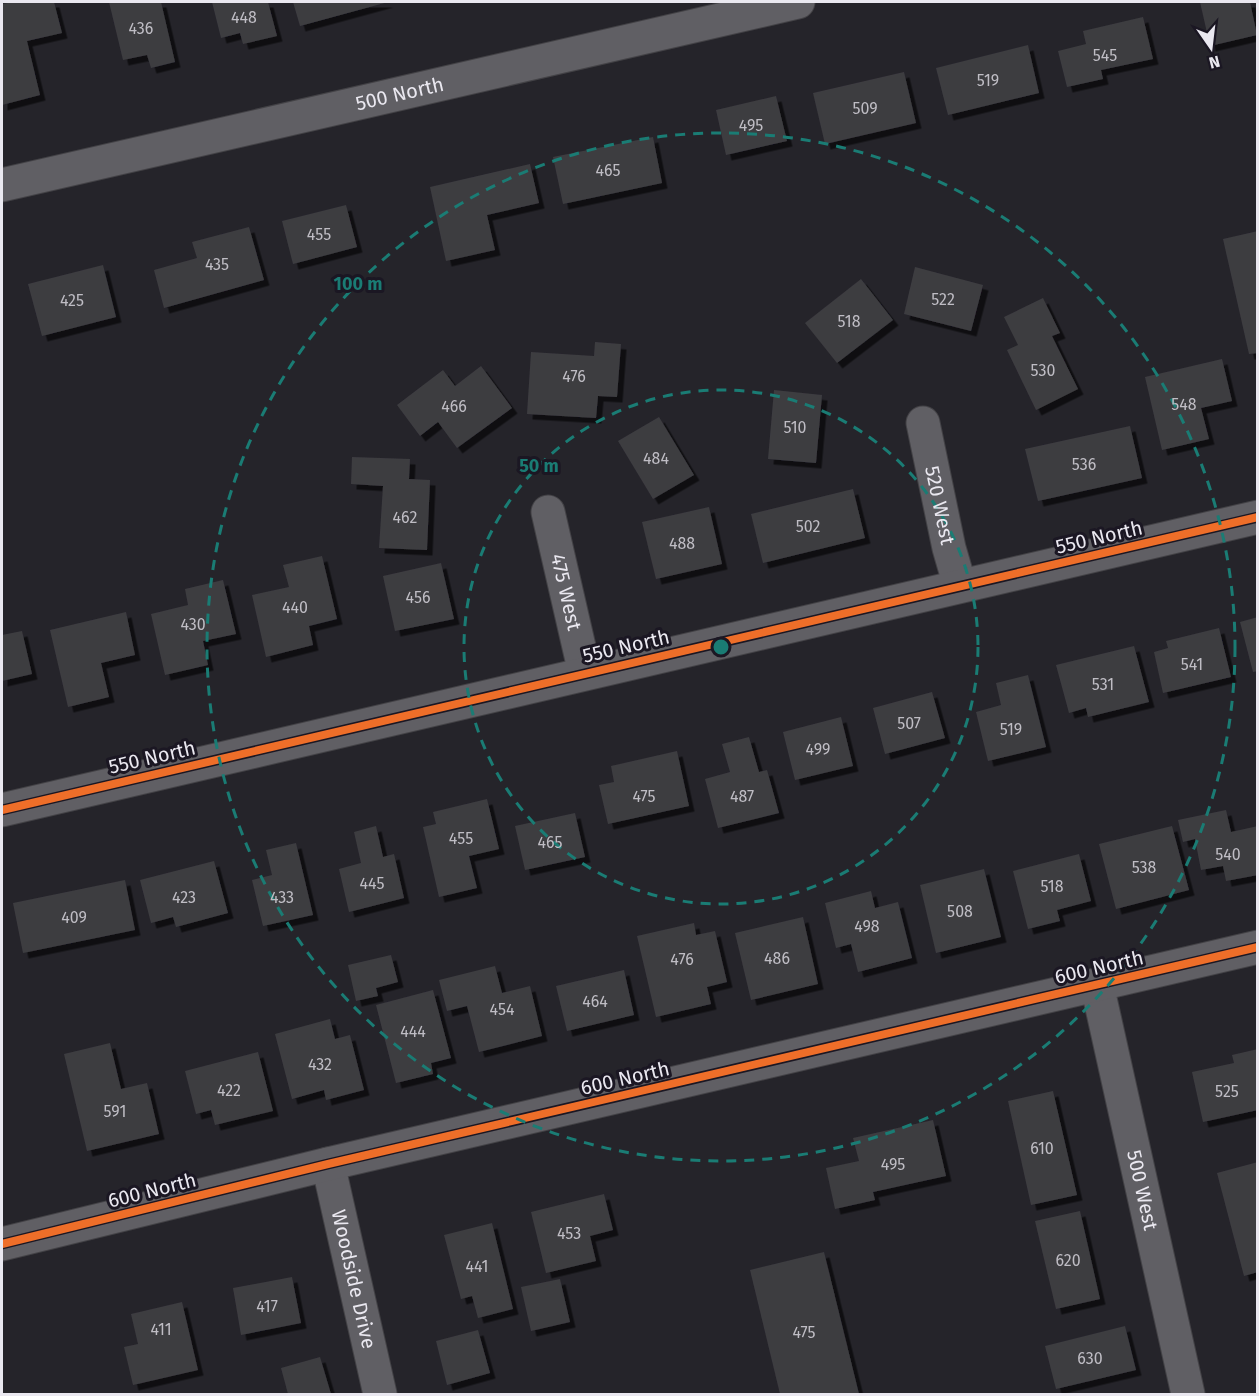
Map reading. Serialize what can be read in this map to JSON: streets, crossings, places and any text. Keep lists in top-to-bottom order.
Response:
{
  "streets": {
    "street": [
      "500 North",
      "520 West",
      "550 North",
      "475 West",
      "600 North",
      "500 West",
      "Woodside Drive"
    ]
  },
  "crossings": [
    ["520 West", "550 North"],
    ["550 North", "475 West"],
    ["600 North", "500 West"],
    ["600 North", "Woodside Drive"]
  ],
  "house_numbers": [
    "448",
    "436",
    "545",
    "519",
    "509",
    "495",
    "465",
    "455",
    "435",
    "522",
    "425",
    "518",
    "530",
    "476",
    "548",
    "466",
    "510",
    "484",
    "536",
    "462",
    "502",
    "488",
    "456",
    "440",
    "430",
    "541",
    "531",
    "507",
    "519",
    "499",
    "475",
    "487",
    "455",
    "465",
    "540",
    "538",
    "445",
    "518",
    "423",
    "433",
    "508",
    "409",
    "498",
    "486",
    "476",
    "464",
    "454",
    "444",
    "432",
    "422",
    "525",
    "591",
    "610",
    "495",
    "453",
    "620",
    "441",
    "417",
    "411",
    "475",
    "630"
  ],
  "north": "bottom",
  "rings": ["100 m", "50 m"]
}
